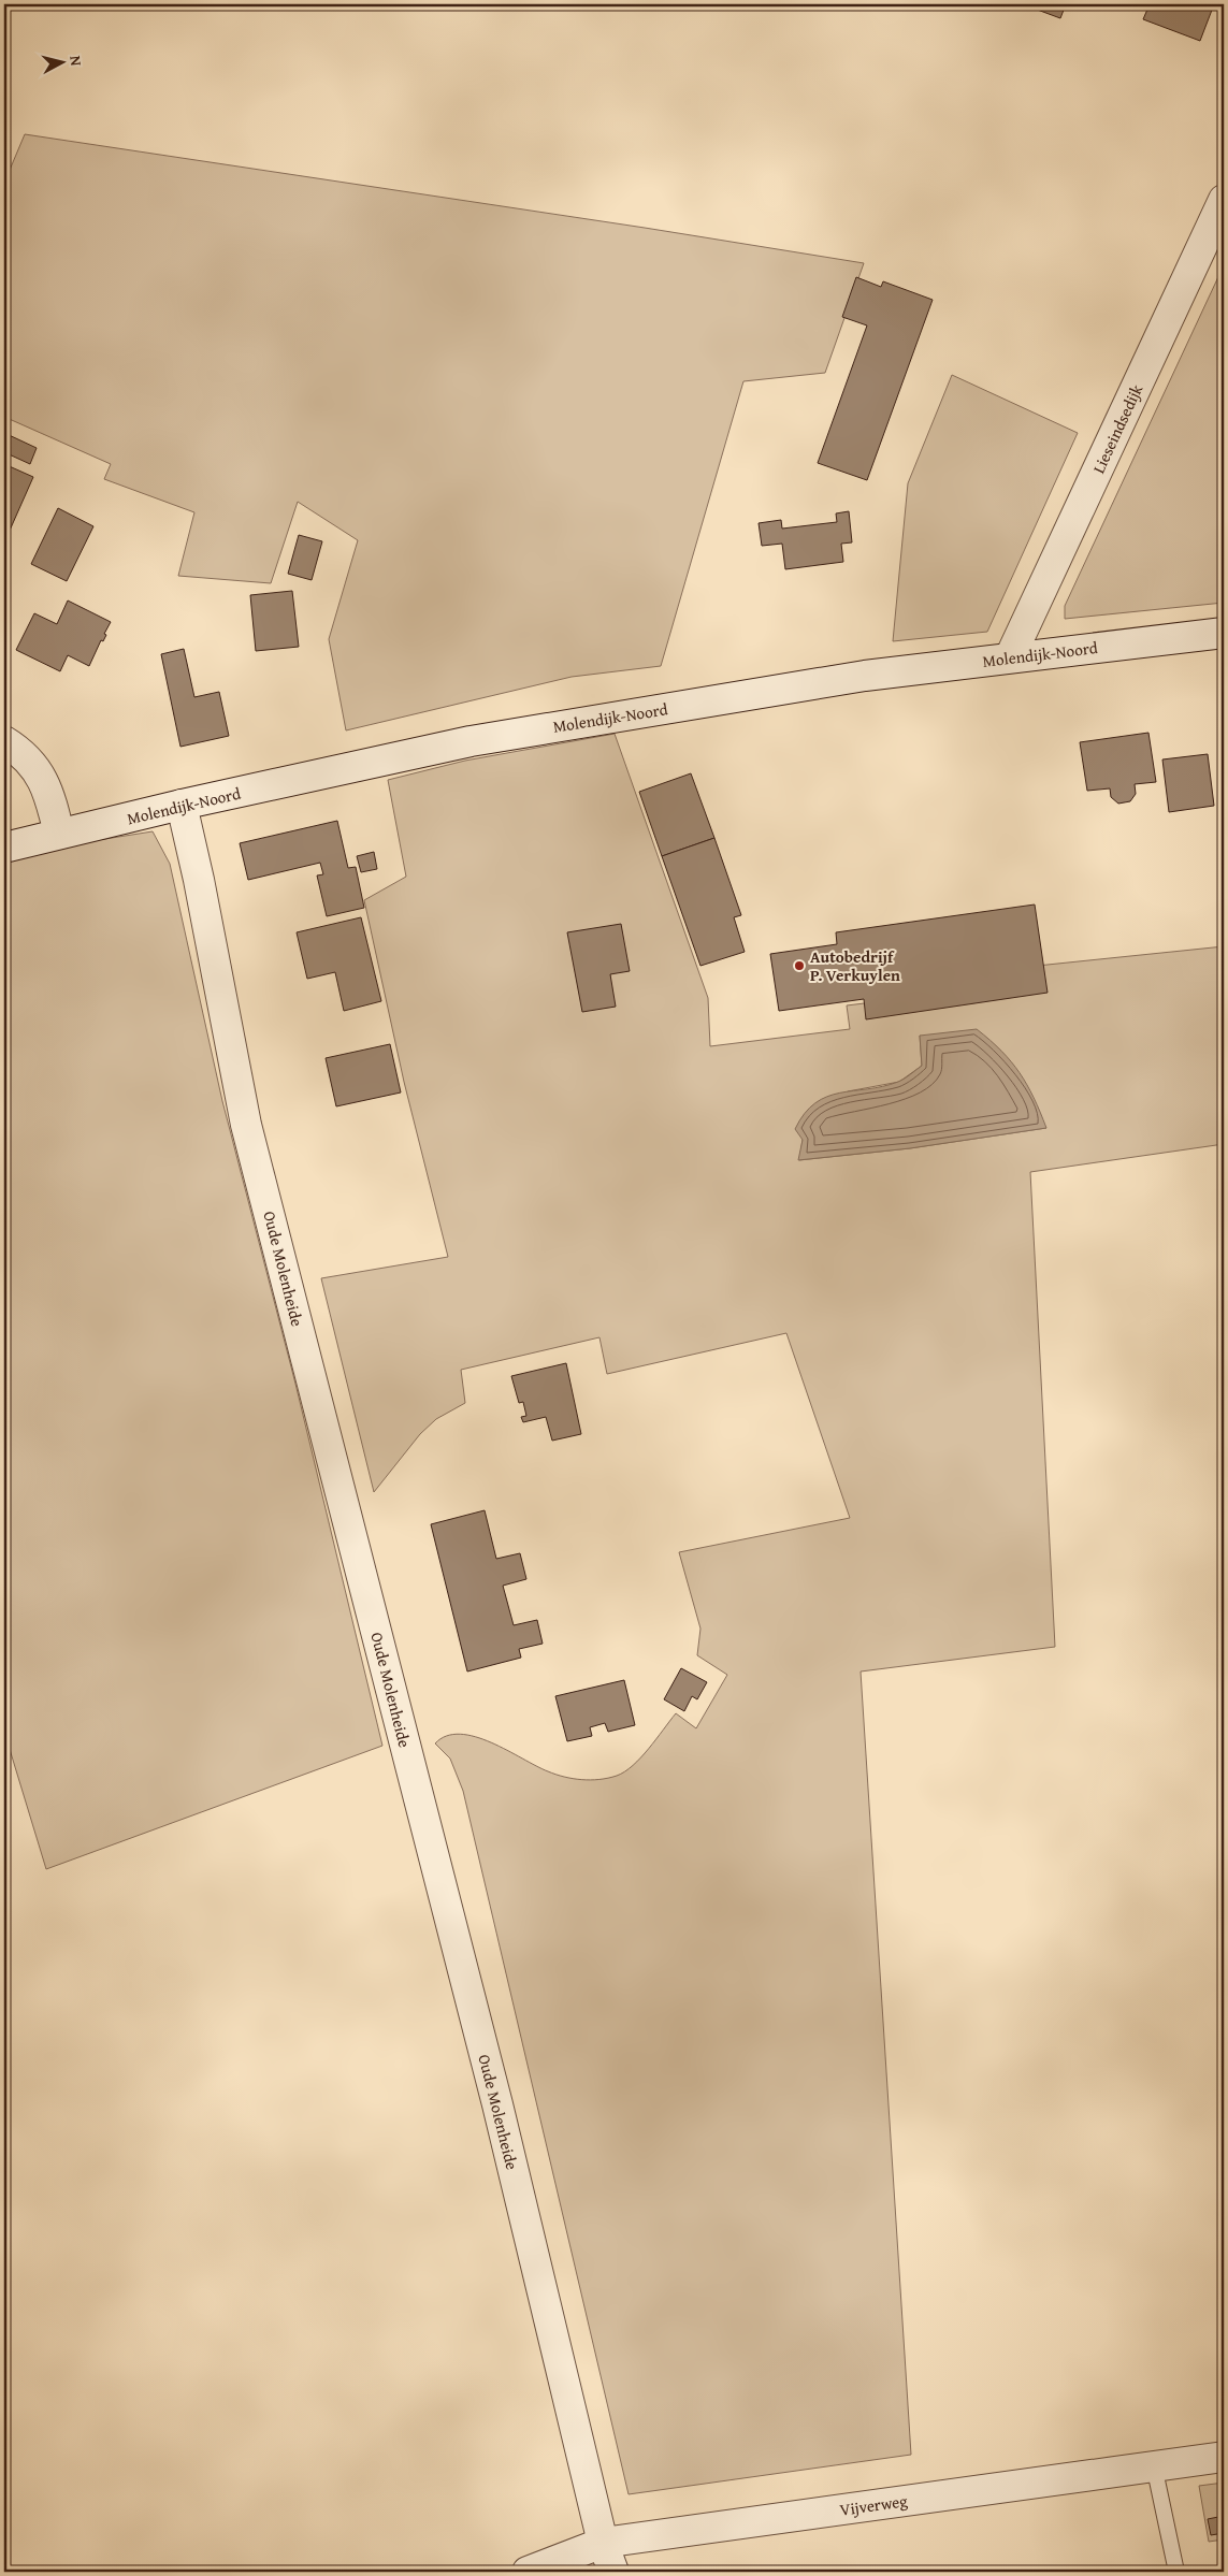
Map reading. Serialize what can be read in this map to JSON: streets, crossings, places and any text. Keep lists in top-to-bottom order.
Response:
{
  "streets": {
    "street": [
      "Lieseindsedijk",
      "Molendijk-Noord",
      "Oude Molenheide",
      "Vijverweg"
    ]
  },
  "crossings": [
    ["Lieseindsedijk", "Molendijk-Noord"],
    ["Molendijk-Noord", "Oude Molenheide"],
    ["Oude Molenheide", "Vijverweg"]
  ],
  "places": ["Autobedrijf P. Verkuylen"],
  "north": "right"
}
